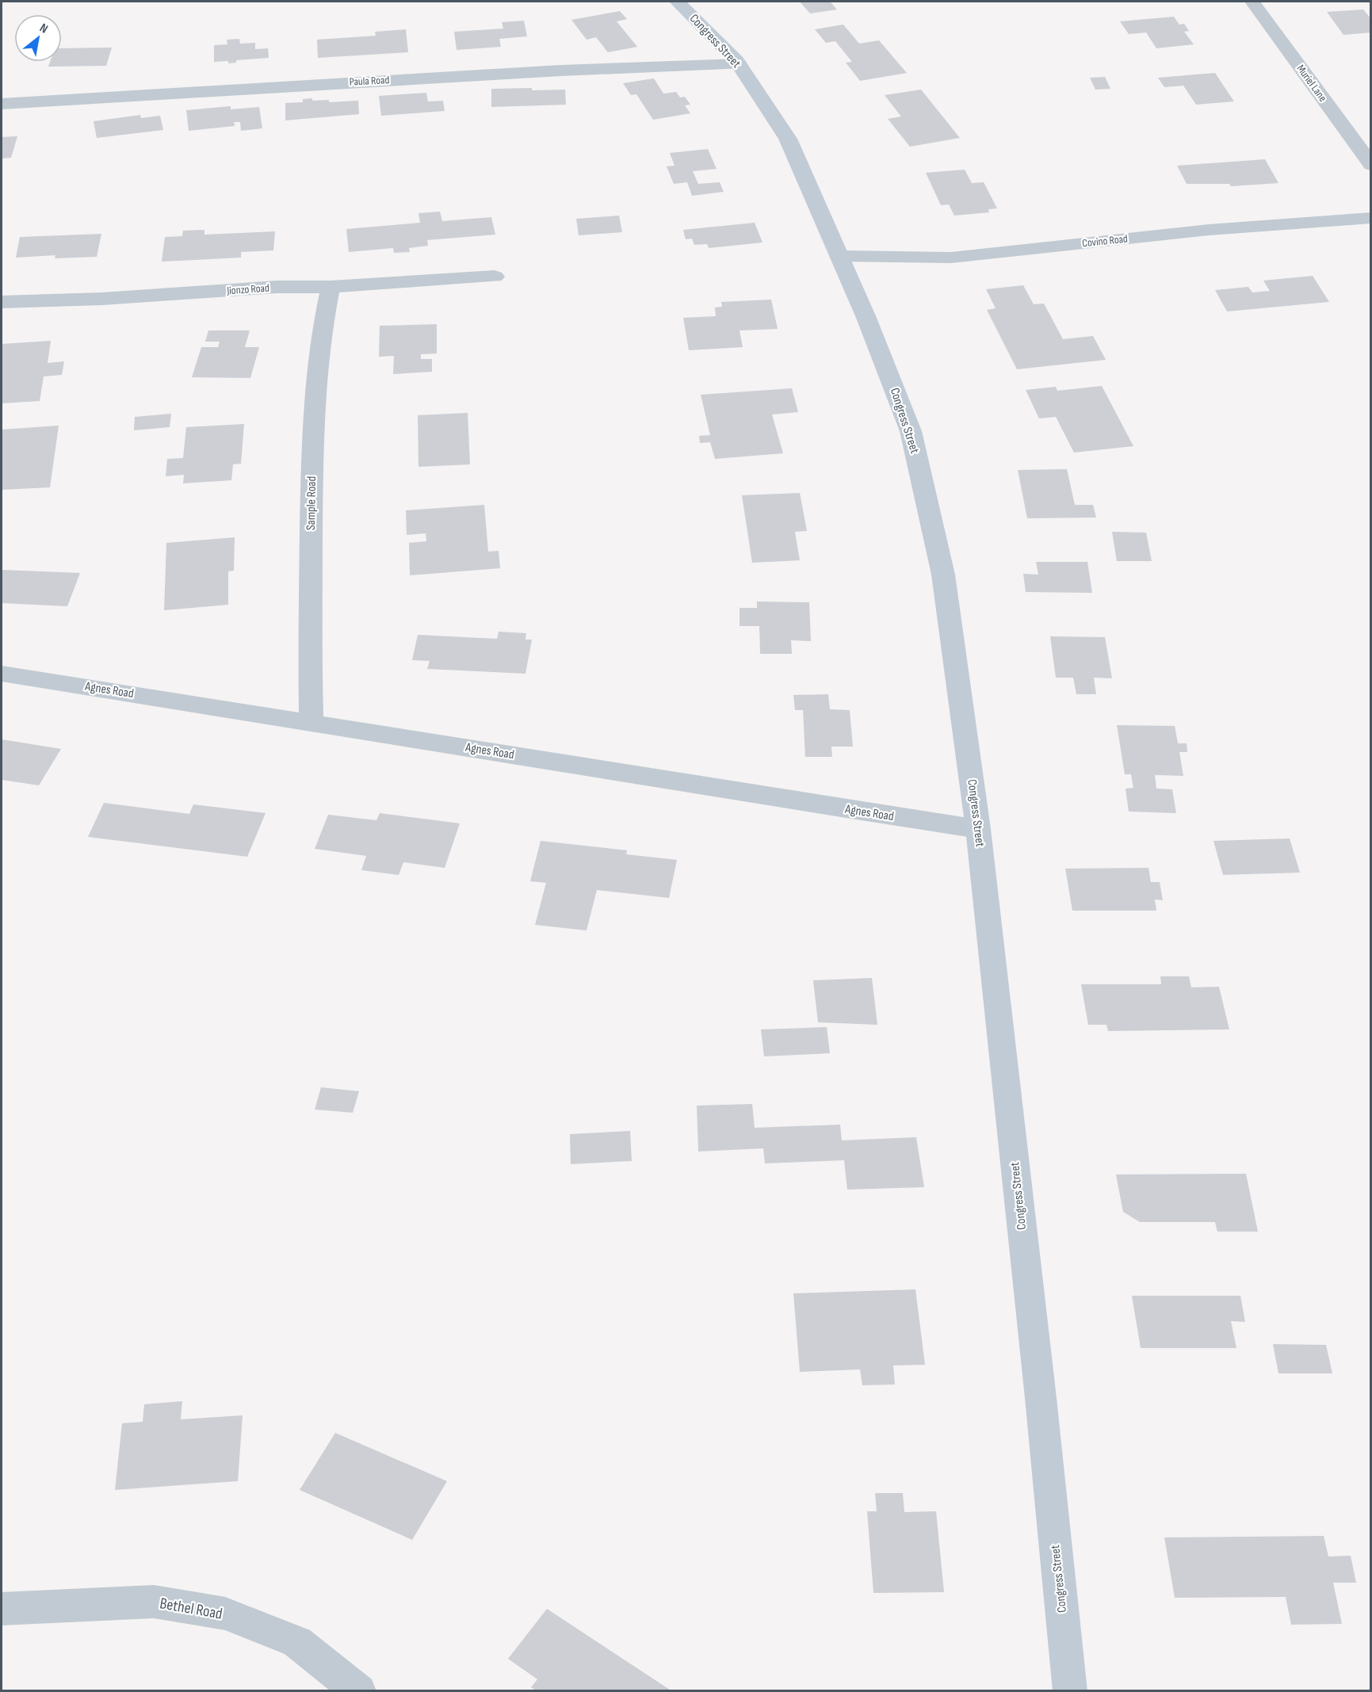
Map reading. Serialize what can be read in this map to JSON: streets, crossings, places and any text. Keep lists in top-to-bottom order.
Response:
{
  "streets": {
    "main road": ["Congress Street"],
    "street": [
      "Paula Road",
      "Muriel Lane",
      "Covino Road",
      "Jionzo Road",
      "Sample Road",
      "Agnes Road",
      "Bethel Road"
    ]
  },
  "crossings": [
    ["Congress Street", "Paula Road"],
    ["Congress Street", "Covino Road"],
    ["Congress Street", "Agnes Road"],
    ["Jionzo Road", "Sample Road"],
    ["Sample Road", "Agnes Road"]
  ],
  "north": "top right"
}
